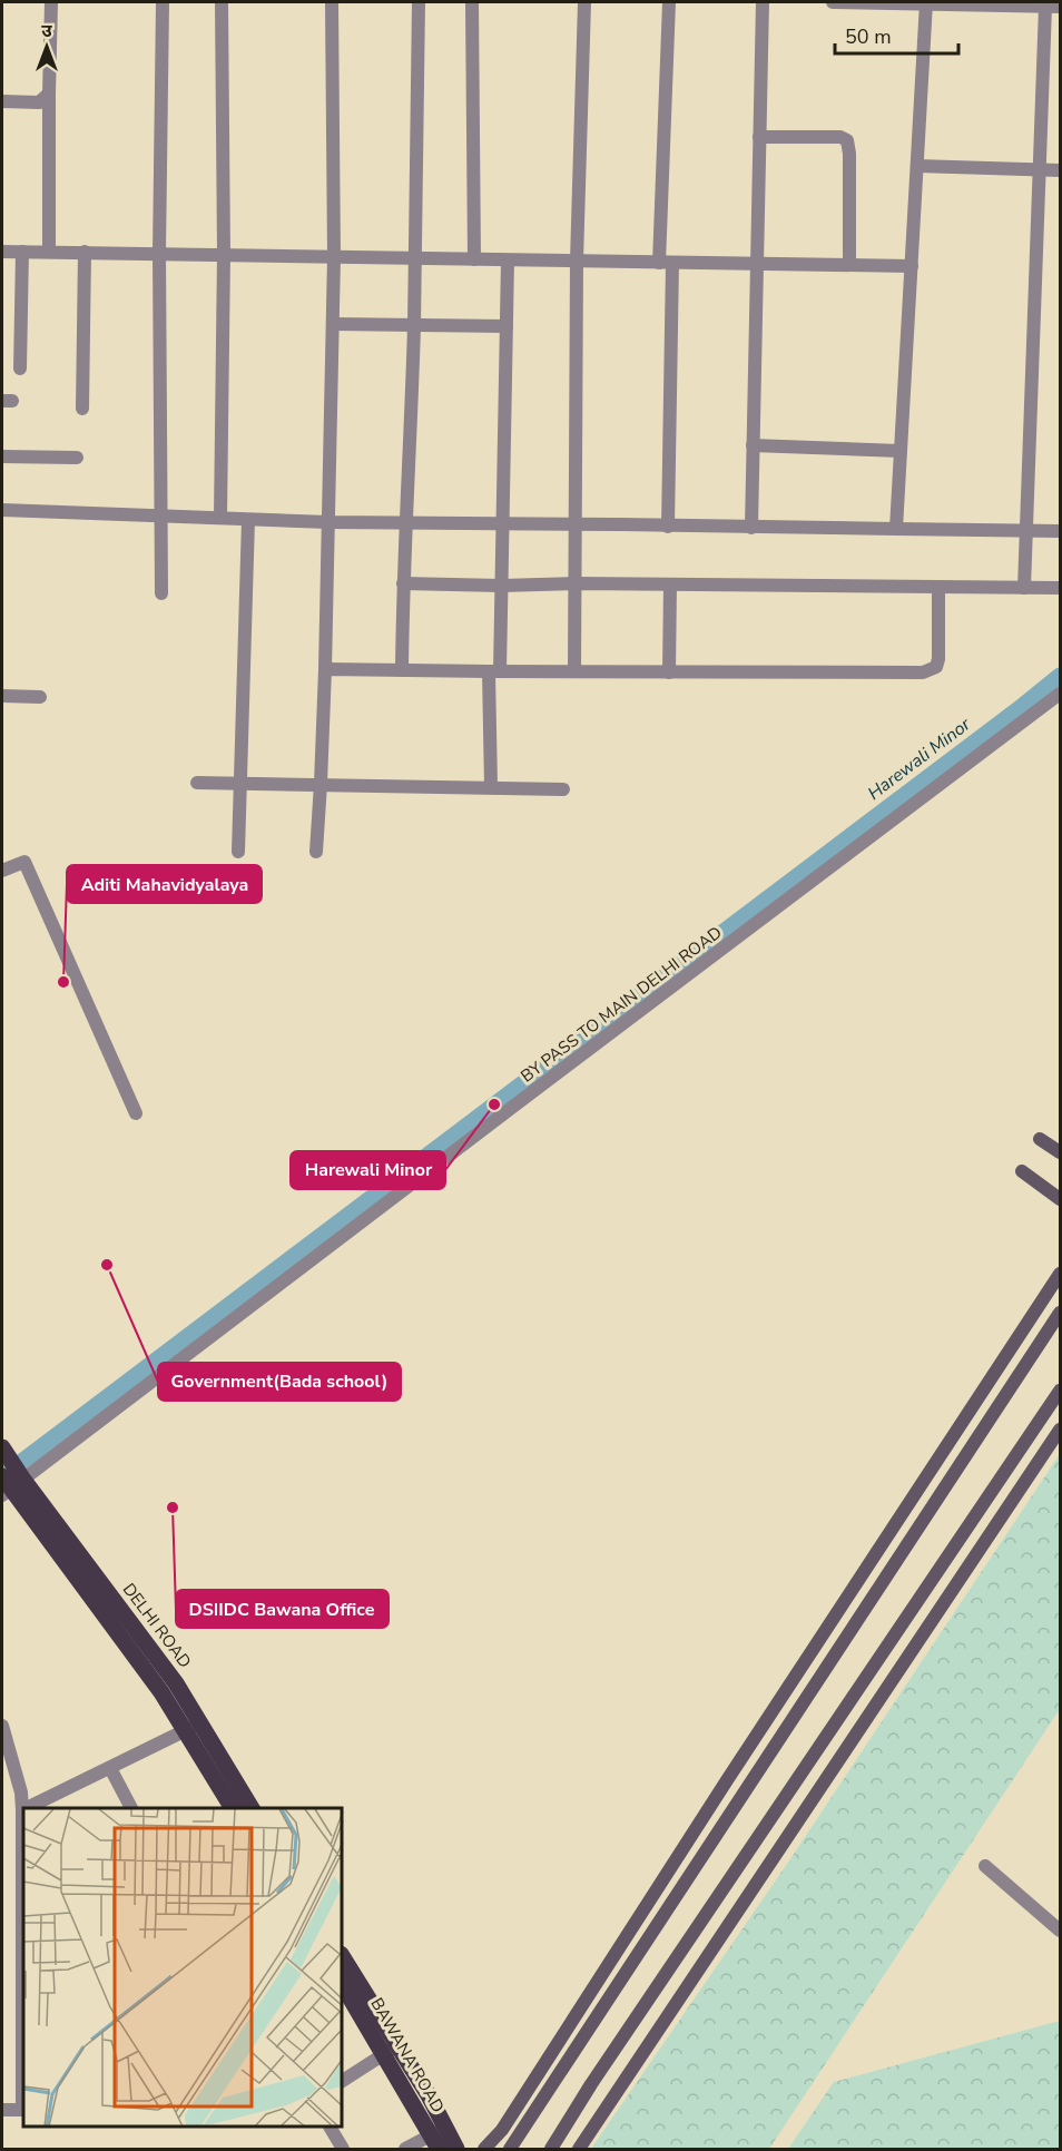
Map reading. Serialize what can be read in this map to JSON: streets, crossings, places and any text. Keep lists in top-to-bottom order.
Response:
{
  "streets": {
    "main road": ["DELHI ROAD", "BAWANA ROAD"],
    "street": ["BY PASS TO MAIN DELHI ROAD"]
  },
  "crossings": [
    ["BY PASS TO MAIN DELHI ROAD", "DELHI ROAD"]
  ],
  "water": ["Harewali Minor"],
  "places": [
    "Aditi Mahavidyalaya",
    "Harewali Minor",
    "Government(Bada school)",
    "DSIIDC Bawana Office"
  ],
  "scale_bar": "50 m",
  "north": "top"
}
